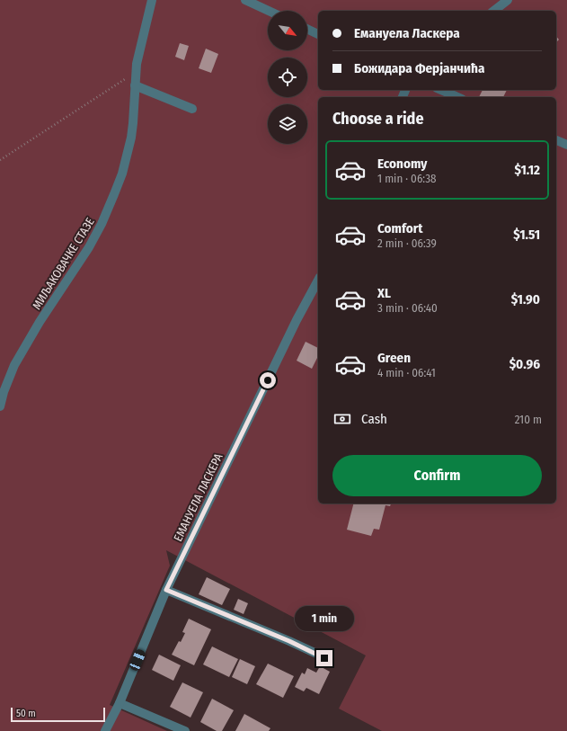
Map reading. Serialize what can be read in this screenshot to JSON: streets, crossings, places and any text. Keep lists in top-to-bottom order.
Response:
{
  "streets": {
    "street": ["МИЉАКОВАЧКЕ СТАЗЕ", "ЕМАНУЕЛА ЛАСКЕРА"]
  },
  "scale_bar": "50 m",
  "north": "bottom right",
  "page": {
    "banner": ["Емануела Ласкера", "Божидара Ферјанчића"],
    "heading": "Choose a ride",
    "list": [
      {
        "name": "Economy",
        "note": "1 min · 06:38",
        "value": "$1.12"
      },
      {
        "name": "Comfort",
        "note": "2 min · 06:39",
        "value": "$1.51"
      },
      {
        "name": "XL",
        "note": "3 min · 06:40",
        "value": "$1.90"
      },
      {
        "name": "Green",
        "note": "4 min · 06:41",
        "value": "$0.96"
      }
    ],
    "pay": ["Cash", "210 m"],
    "buttons": "Confirm",
    "bubble": "1 min",
    "scale": "50 m"
  }
}
